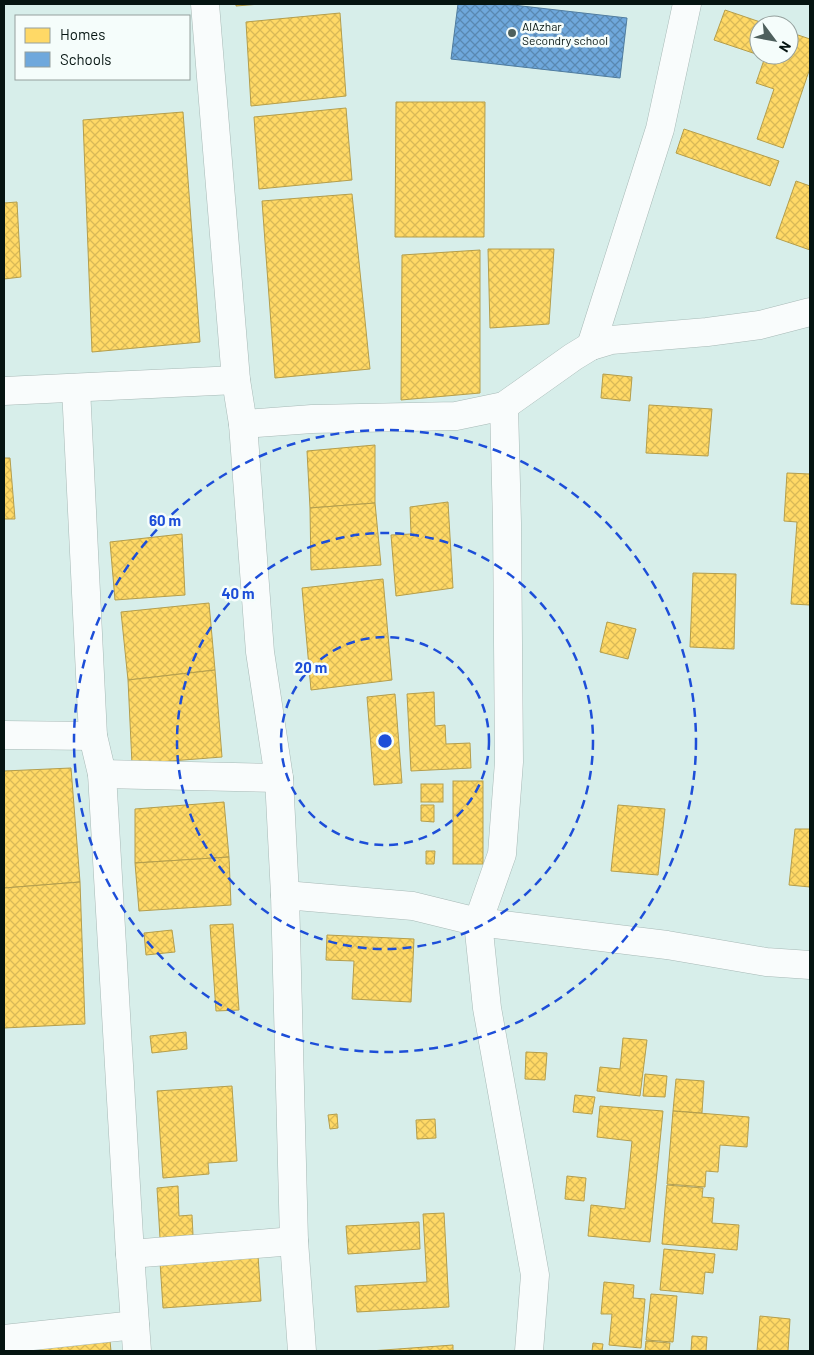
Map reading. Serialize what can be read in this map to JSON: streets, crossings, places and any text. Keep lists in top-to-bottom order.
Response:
{
  "places": ["AlAzhar Secondry school"],
  "legend": ["Homes", "Schools"],
  "north": "bottom right",
  "rings": ["60 m", "40 m", "20 m"]
}
